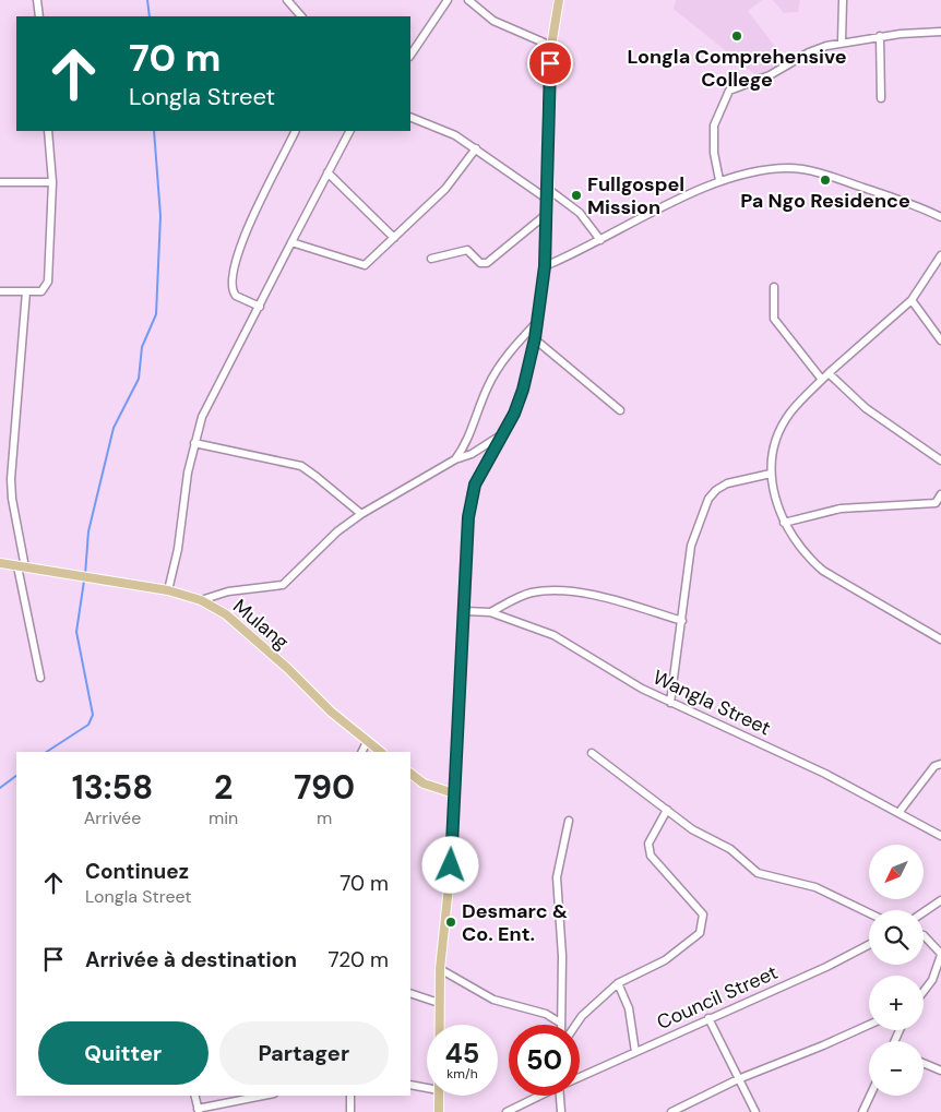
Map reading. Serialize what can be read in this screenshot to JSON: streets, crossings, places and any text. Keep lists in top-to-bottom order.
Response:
{
  "streets": {
    "main road": ["Mulang"],
    "street": ["Wangla Street", "Council Street"]
  },
  "places": [
    "Longla Comprehensive College",
    "Pa Ngo Residence",
    "Fullgospel Mission",
    "Desmarc & Co. Ent."
  ],
  "north": "bottom left",
  "page": {
    "turn": ["70 m", "Longla Street"],
    "eta": [
      "13:58",
      "Arrivée",
      "2",
      "min",
      "790",
      "m"
    ],
    "map_buttons": ["+", "−"],
    "list": [
      {
        "name": "Continuez",
        "note": "Longla Street",
        "value": "70 m"
      },
      {
        "name": "Arrivée à destination",
        "value": "720 m"
      }
    ],
    "buttons": ["Quitter", "Partager"],
    "speed": "45 km/h",
    "limit": "50"
  }
}
